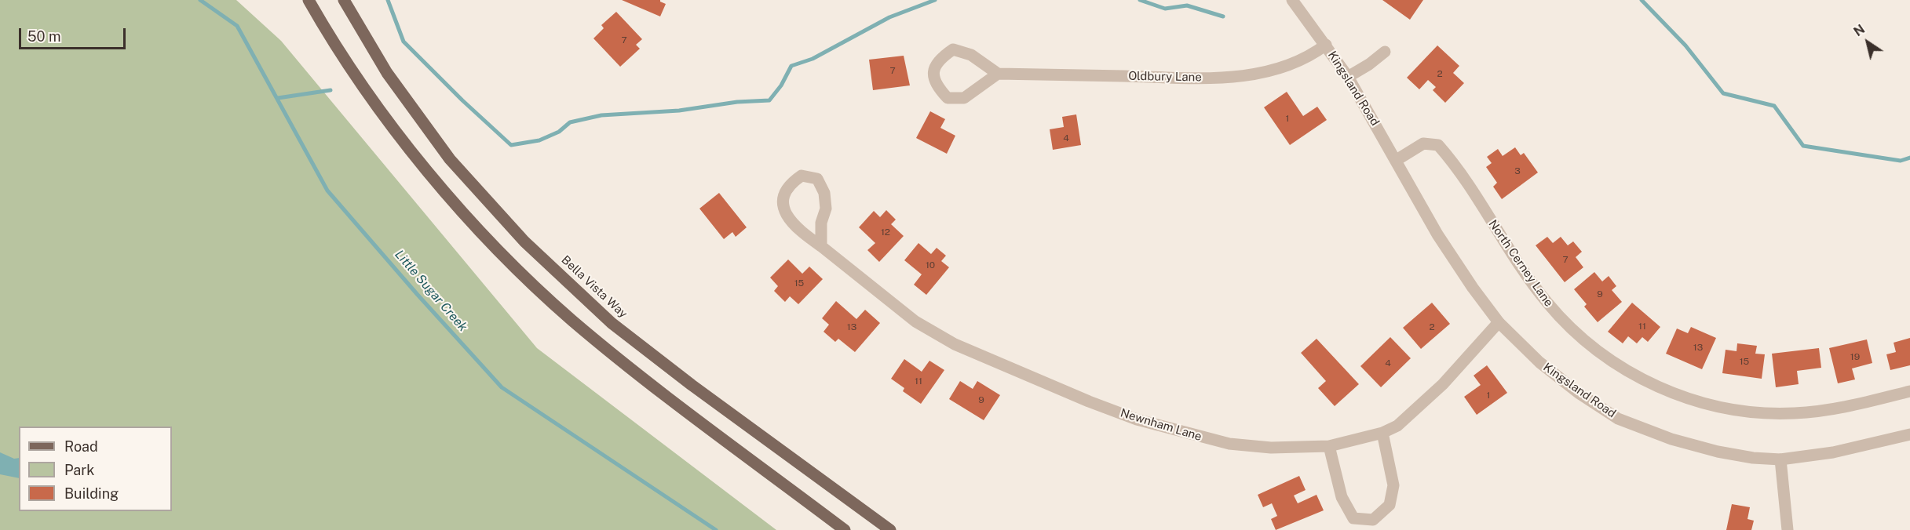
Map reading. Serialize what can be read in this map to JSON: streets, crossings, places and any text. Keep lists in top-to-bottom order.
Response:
{
  "streets": {
    "main road": ["Bella Vista Way"],
    "street": [
      "Oldbury Lane",
      "Kingsland Road",
      "North Cerney Lane",
      "Newnham Lane"
    ]
  },
  "crossings": [
    ["Oldbury Lane", "Kingsland Road"],
    ["Kingsland Road", "North Cerney Lane"],
    ["Kingsland Road", "Newnham Lane"]
  ],
  "water": ["Little Sugar Creek"],
  "house_numbers": [
    "7",
    "7",
    "2",
    "1",
    "4",
    "3",
    "12",
    "7",
    "10",
    "15",
    "9",
    "11",
    "13",
    "2",
    "13",
    "19",
    "15",
    "4",
    "11",
    "1",
    "9"
  ],
  "legend": ["Road", "Park", "Building"],
  "scale_bar": "50 m",
  "north": "top left"
}
